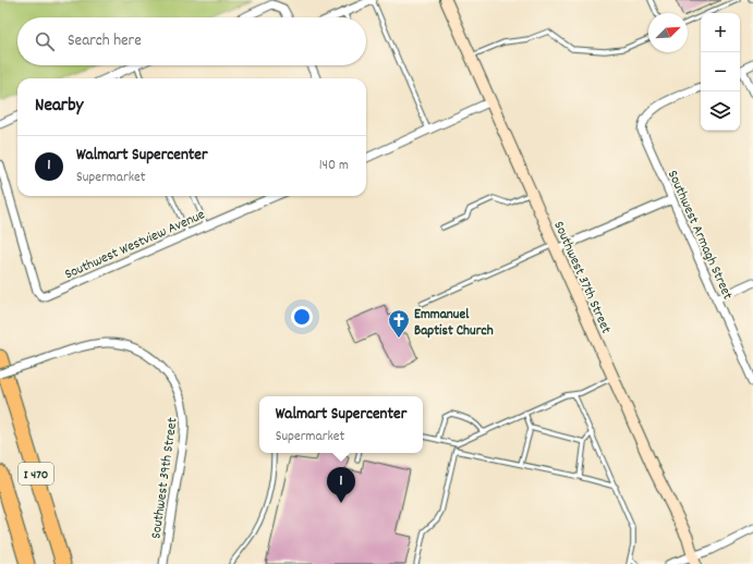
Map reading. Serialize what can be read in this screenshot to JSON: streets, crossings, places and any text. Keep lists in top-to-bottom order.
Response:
{
  "streets": {
    "highway": ["I 470"],
    "main road": ["Southwest 37th Street"],
    "street": ["Southwest Armagh Street", "Southwest Westview Avenue", "Southwest 39th Street"]
  },
  "places": {
    "church": ["Emmanuel Baptist Church"]
  },
  "north": "top right",
  "page": {
    "map_buttons": ["+", "−"],
    "search": "Search here",
    "heading": "Nearby",
    "list": [
      {
        "mark": "1",
        "name": "Walmart Supercenter",
        "note": "Supermarket",
        "value": "140 m"
      }
    ],
    "popup": ["Walmart Supercenter", "Supermarket"],
    "pins": "1"
  }
}
